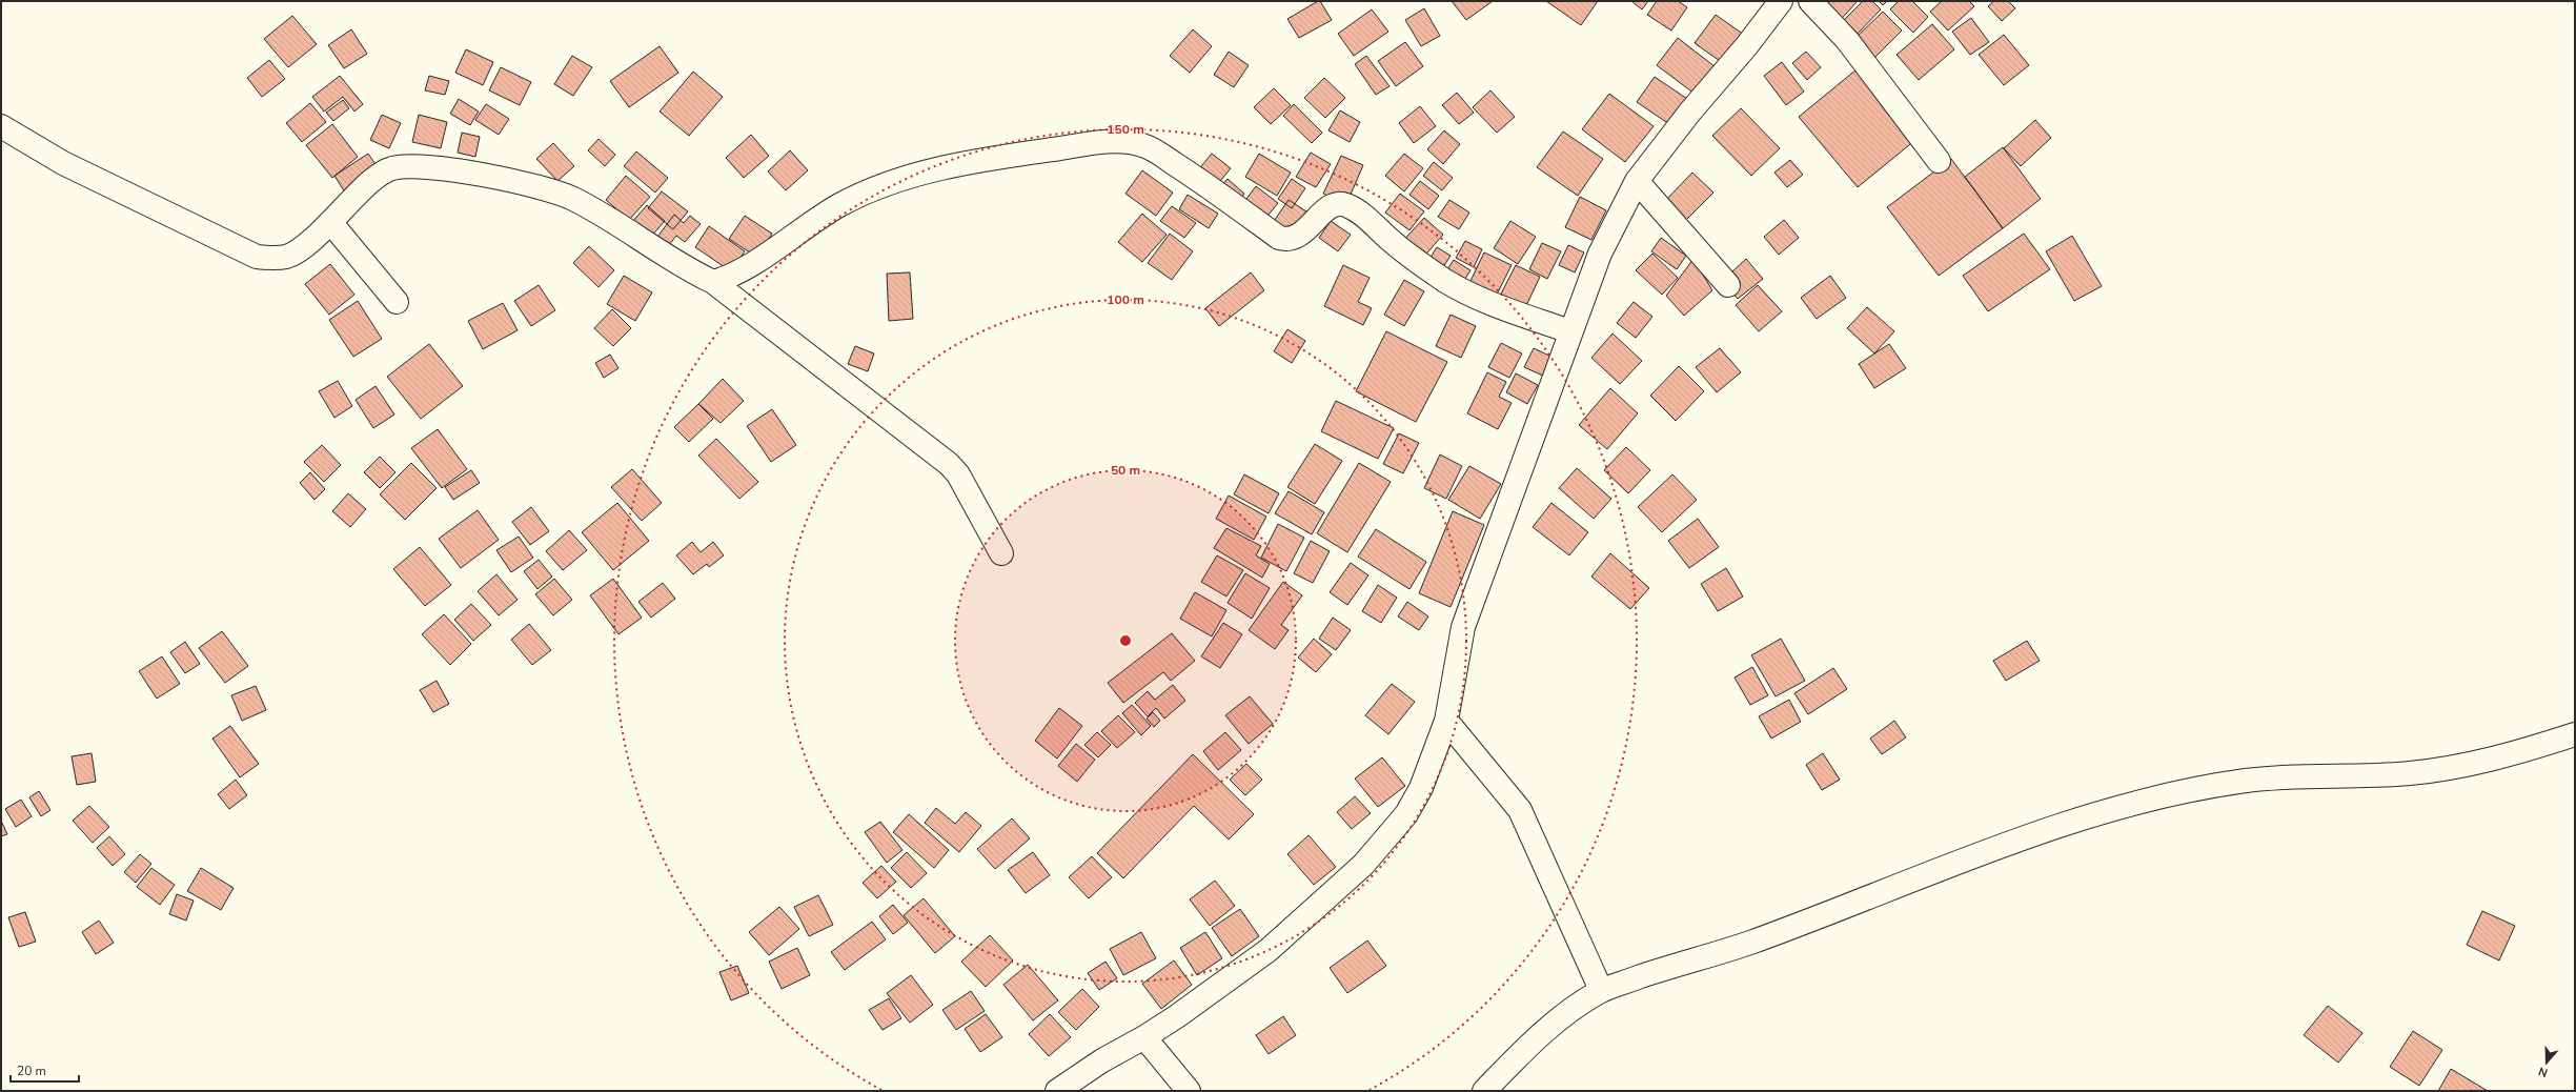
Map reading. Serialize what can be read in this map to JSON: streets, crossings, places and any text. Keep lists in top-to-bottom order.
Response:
{
  "scale_bar": "20 m",
  "north": "bottom",
  "rings": ["150 m", "100 m", "50 m"]
}
